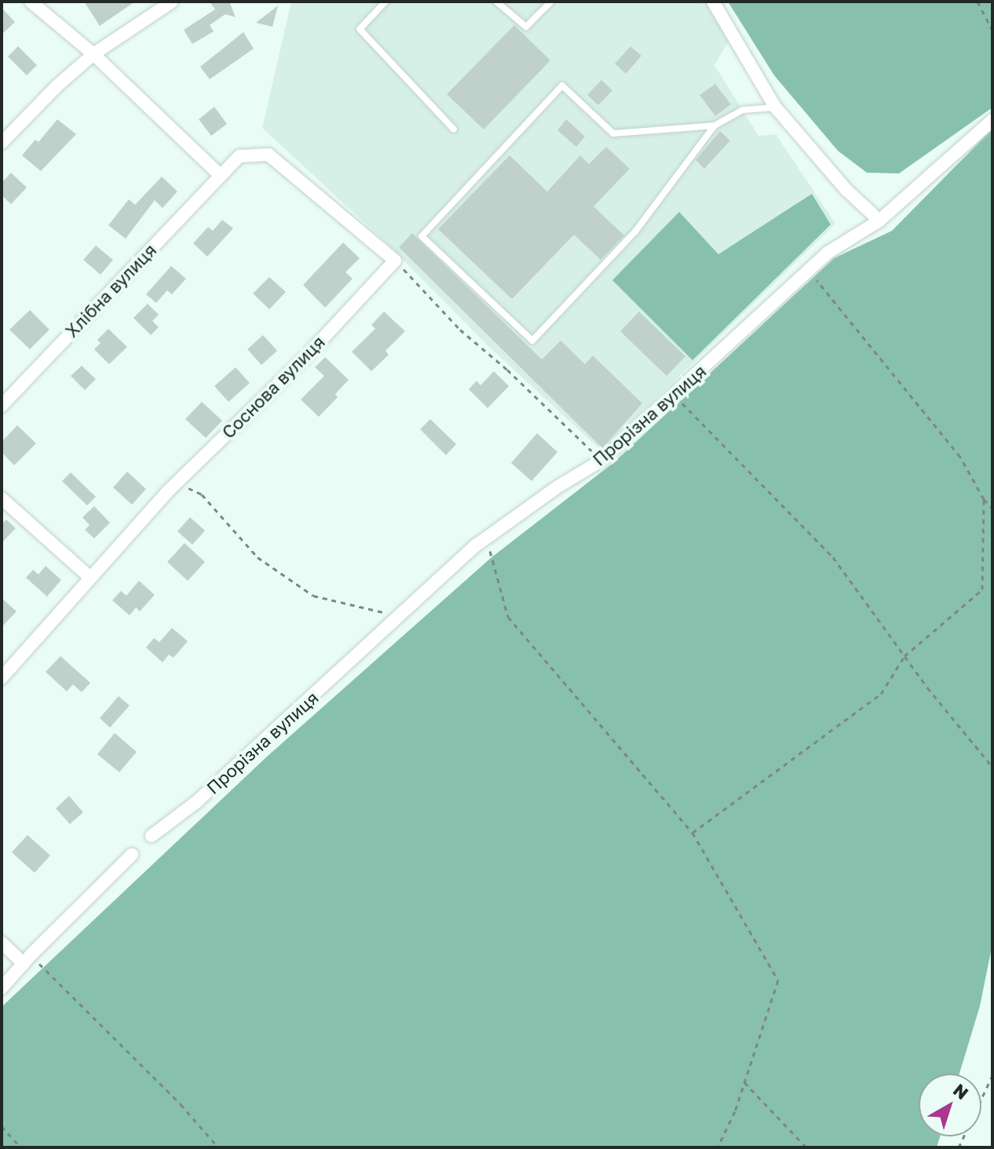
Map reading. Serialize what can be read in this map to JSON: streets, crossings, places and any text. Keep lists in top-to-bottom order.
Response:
{
  "streets": {
    "street": ["Хлібна вулиця", "Соснова вулиця", "Прорізна вулиця"]
  },
  "north": "top right"
}
